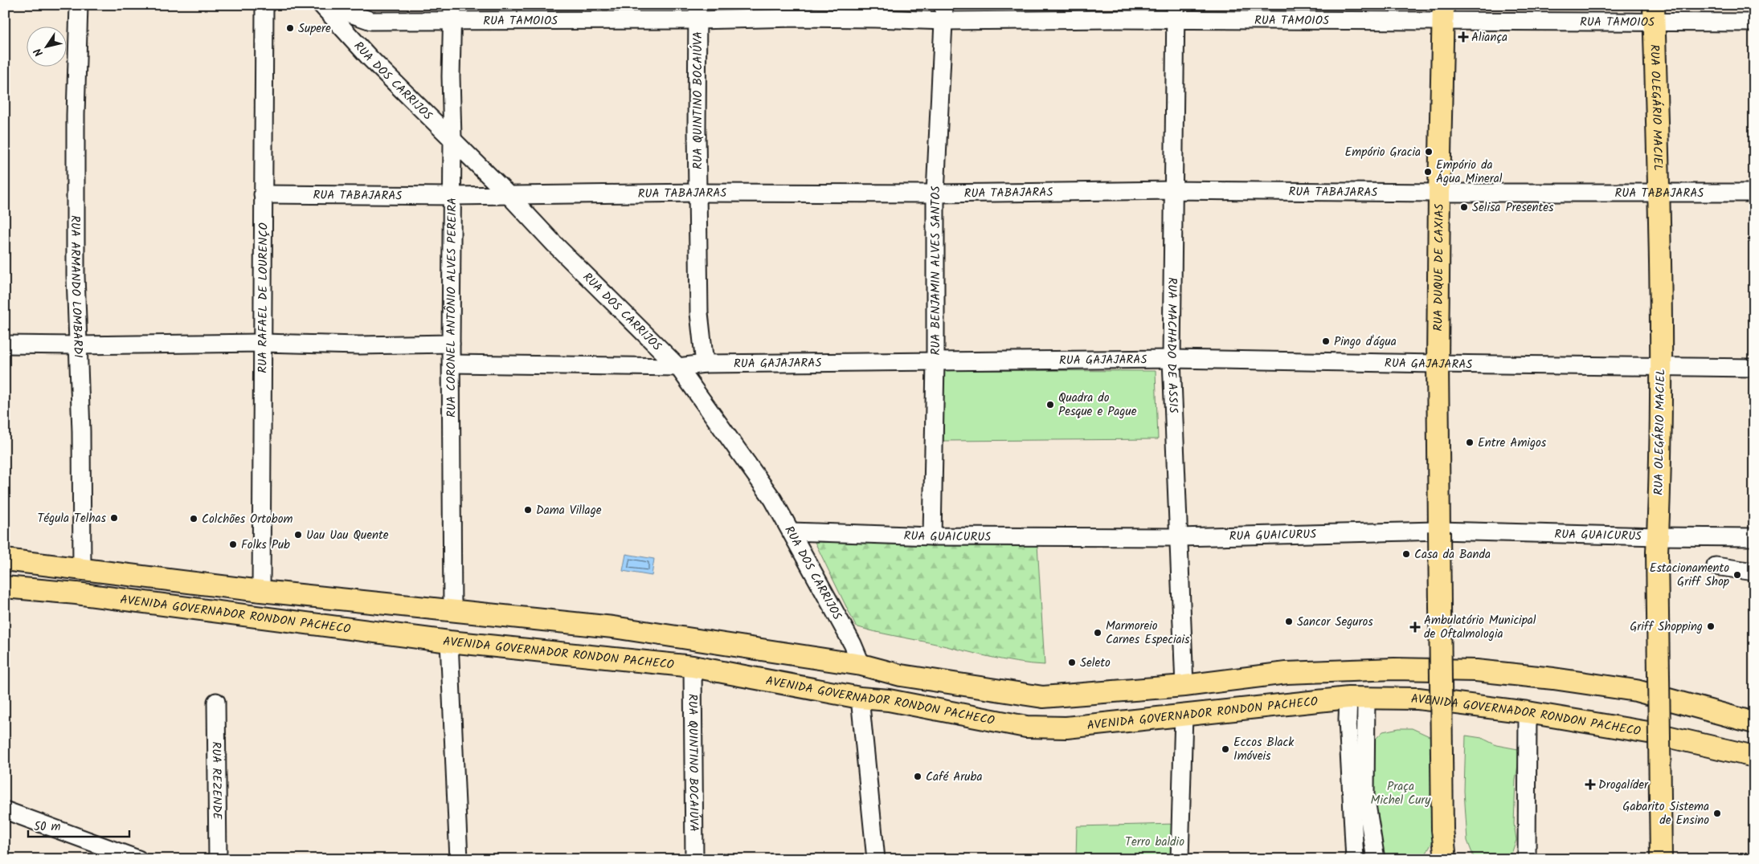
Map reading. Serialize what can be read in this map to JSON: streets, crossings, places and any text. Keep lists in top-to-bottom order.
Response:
{
  "streets": {
    "main road": ["RUA OLEGÁRIO MACIEL", "RUA DUQUE DE CAXIAS", "AVENIDA GOVERNADOR RONDON PACHECO"],
    "street": [
      "RUA TAMOIOS",
      "RUA DOS CARRIJOS",
      "RUA QUINTINO BOCAIÚVA",
      "RUA TABAJARAS",
      "RUA BENJAMIN ALVES SANTOS",
      "RUA ARMANDO LOMBARDI",
      "RUA RAFAEL DE LOURENÇO",
      "RUA CORONEL ANTÔNIO ALVES PEREIRA",
      "RUA MACHADO DE ASSIS",
      "RUA GAJAJARAS",
      "RUA GUAICURUS",
      "RUA REZENDE"
    ]
  },
  "crossings": [
    ["RUA TAMOIOS", "RUA QUINTINO BOCAIÚVA"],
    ["RUA TAMOIOS", "RUA OLEGÁRIO MACIEL"],
    ["RUA TAMOIOS", "RUA DUQUE DE CAXIAS"],
    ["RUA TAMOIOS", "RUA BENJAMIN ALVES SANTOS"],
    ["RUA TAMOIOS", "RUA CORONEL ANTÔNIO ALVES PEREIRA"],
    ["RUA TAMOIOS", "RUA MACHADO DE ASSIS"],
    ["RUA DOS CARRIJOS", "RUA TABAJARAS"],
    ["RUA DOS CARRIJOS", "RUA CORONEL ANTÔNIO ALVES PEREIRA"],
    ["RUA DOS CARRIJOS", "RUA GAJAJARAS"],
    ["RUA DOS CARRIJOS", "RUA GUAICURUS"],
    ["RUA QUINTINO BOCAIÚVA", "RUA TABAJARAS"],
    ["RUA QUINTINO BOCAIÚVA", "RUA GAJAJARAS"],
    ["RUA QUINTINO BOCAIÚVA", "AVENIDA GOVERNADOR RONDON PACHECO"],
    ["RUA OLEGÁRIO MACIEL", "RUA TABAJARAS"],
    ["RUA OLEGÁRIO MACIEL", "RUA GAJAJARAS"],
    ["RUA OLEGÁRIO MACIEL", "RUA GUAICURUS"],
    ["RUA TABAJARAS", "RUA DUQUE DE CAXIAS"],
    ["RUA TABAJARAS", "RUA BENJAMIN ALVES SANTOS"],
    ["RUA TABAJARAS", "RUA RAFAEL DE LOURENÇO"],
    ["RUA TABAJARAS", "RUA CORONEL ANTÔNIO ALVES PEREIRA"],
    ["RUA TABAJARAS", "RUA MACHADO DE ASSIS"],
    ["RUA DUQUE DE CAXIAS", "RUA GAJAJARAS"],
    ["RUA DUQUE DE CAXIAS", "RUA GUAICURUS"],
    ["RUA BENJAMIN ALVES SANTOS", "RUA GAJAJARAS"],
    ["RUA BENJAMIN ALVES SANTOS", "RUA GUAICURUS"],
    ["RUA CORONEL ANTÔNIO ALVES PEREIRA", "RUA GAJAJARAS"],
    ["RUA MACHADO DE ASSIS", "RUA GAJAJARAS"],
    ["RUA MACHADO DE ASSIS", "RUA GUAICURUS"]
  ],
  "parks": ["Praça Michel Cury", "Terro baldio"],
  "places": {
    "other": [
      "Supere",
      "Empório Gracia",
      "Empório da Água Mineral",
      "Selisa Presentes",
      "Pingo d'água",
      "Quadra do Pesque e Pague",
      "Entre Amigos",
      "Dama Village",
      "Tégula Telhas",
      "Colchões Ortobom",
      "Uau Uau Quente",
      "Folks Pub",
      "Casa da Banda",
      "Estacionamento Griff Shop",
      "Sancor Seguros",
      "Griff Shopping",
      "Marmoreio Carnes Especiais",
      "Seleto",
      "Eccos Black Imóveis",
      "Café Aruba",
      "Gabarito Sistema de Ensino"
    ],
    "health": ["Aliança", "Ambulatório Municipal de Oftalmologia", "Drogalíder"]
  },
  "scale_bar": "50 m",
  "north": "bottom left"
}
